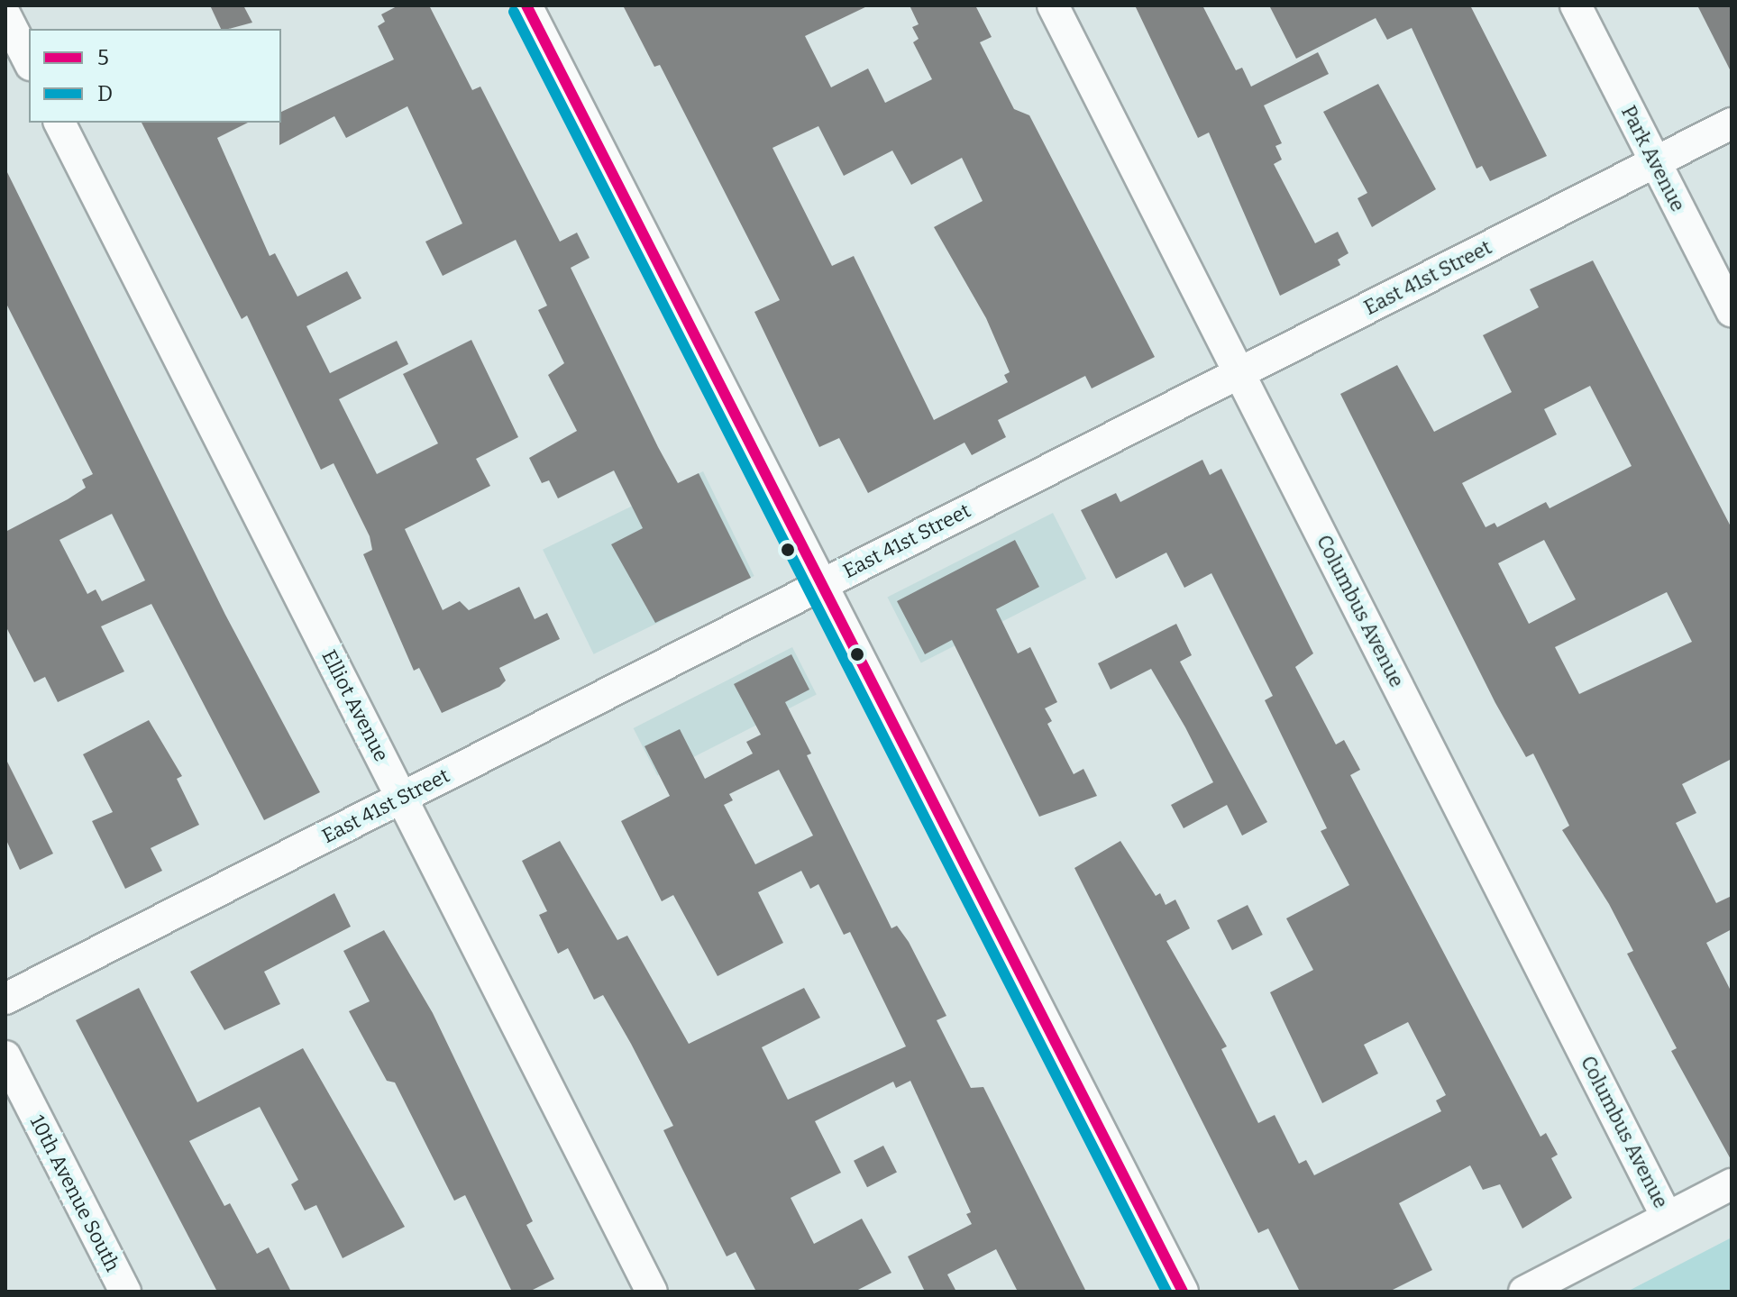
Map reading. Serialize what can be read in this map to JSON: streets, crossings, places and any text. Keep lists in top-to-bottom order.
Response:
{
  "streets": {
    "street": [
      "Park Avenue",
      "East 41st Street",
      "Columbus Avenue",
      "Elliot Avenue",
      "10th Avenue South"
    ]
  },
  "crossings": [
    ["Park Avenue", "East 41st Street"],
    ["East 41st Street", "Columbus Avenue"],
    ["East 41st Street", "Elliot Avenue"]
  ],
  "lines": ["transit line 5", "transit line D"],
  "legend": ["5", "D"]
}
